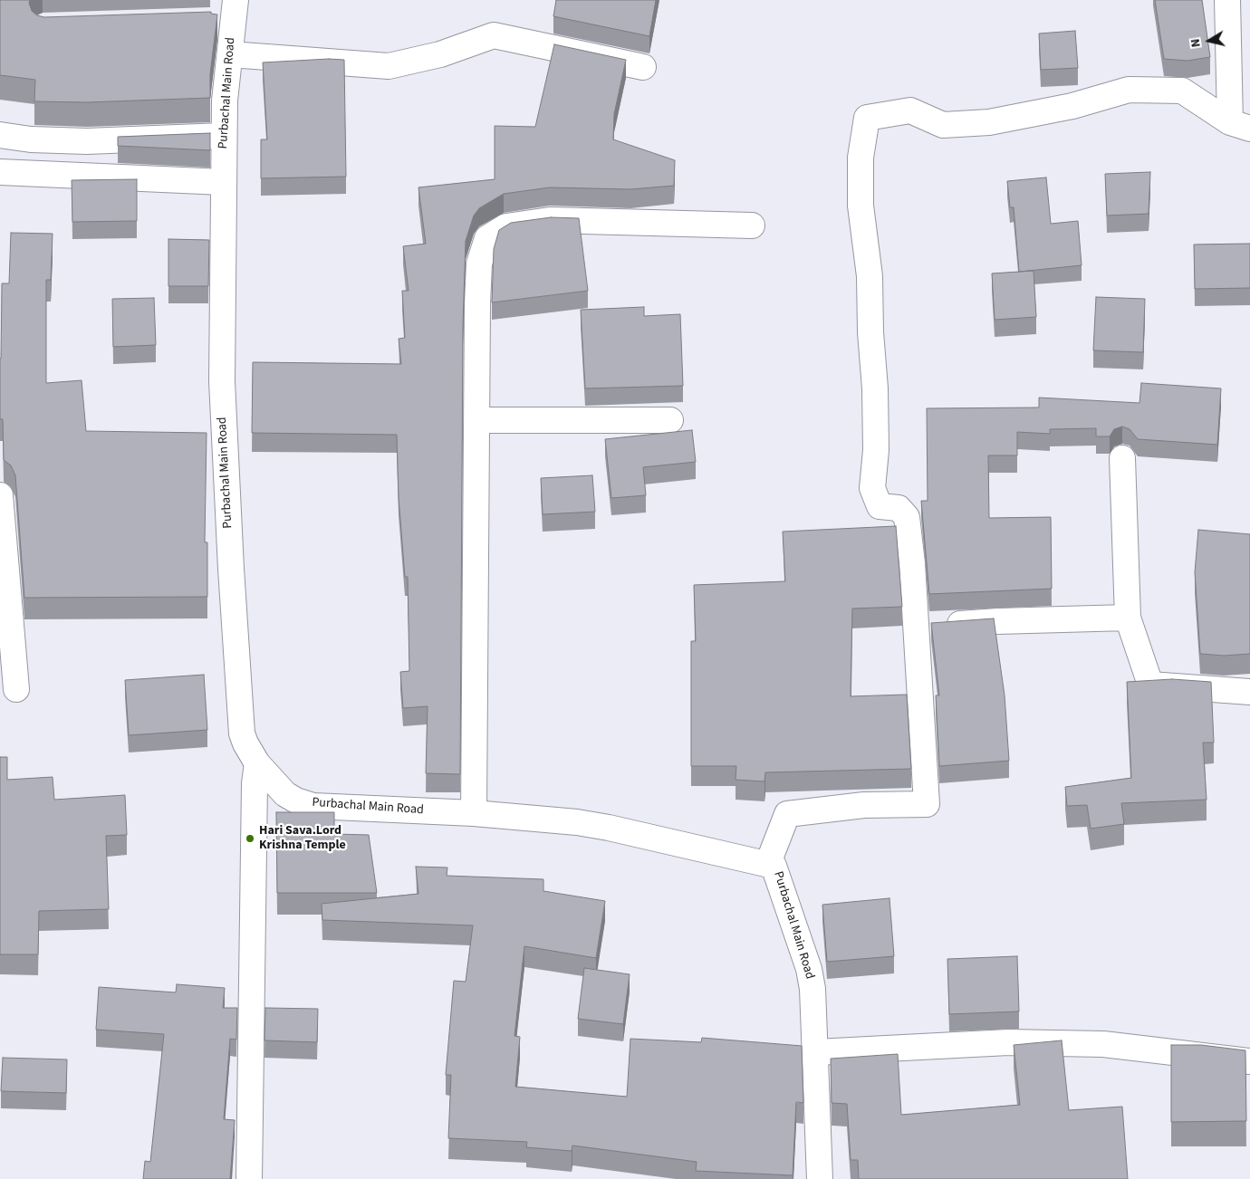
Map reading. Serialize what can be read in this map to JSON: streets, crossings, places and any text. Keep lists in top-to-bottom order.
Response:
{
  "streets": {
    "street": ["Purbachal Main Road"]
  },
  "places": ["Hari Sava.Lord Krishna Temple"],
  "north": "left"
}
